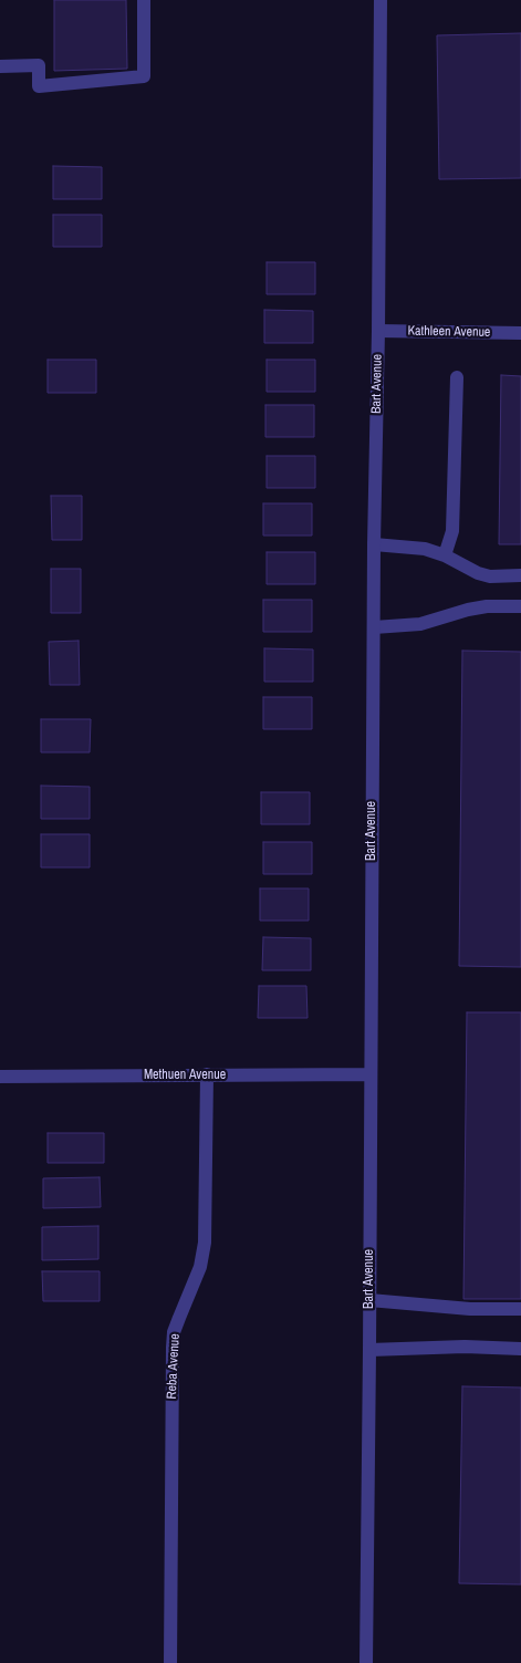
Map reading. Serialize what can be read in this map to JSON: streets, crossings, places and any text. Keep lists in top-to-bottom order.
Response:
{
  "streets": {
    "street": [
      "Kathleen Avenue",
      "Bart Avenue",
      "Methuen Avenue",
      "Reba Avenue"
    ]
  },
  "crossings": [
    ["Kathleen Avenue", "Bart Avenue"],
    ["Bart Avenue", "Methuen Avenue"],
    ["Methuen Avenue", "Reba Avenue"]
  ]
}
